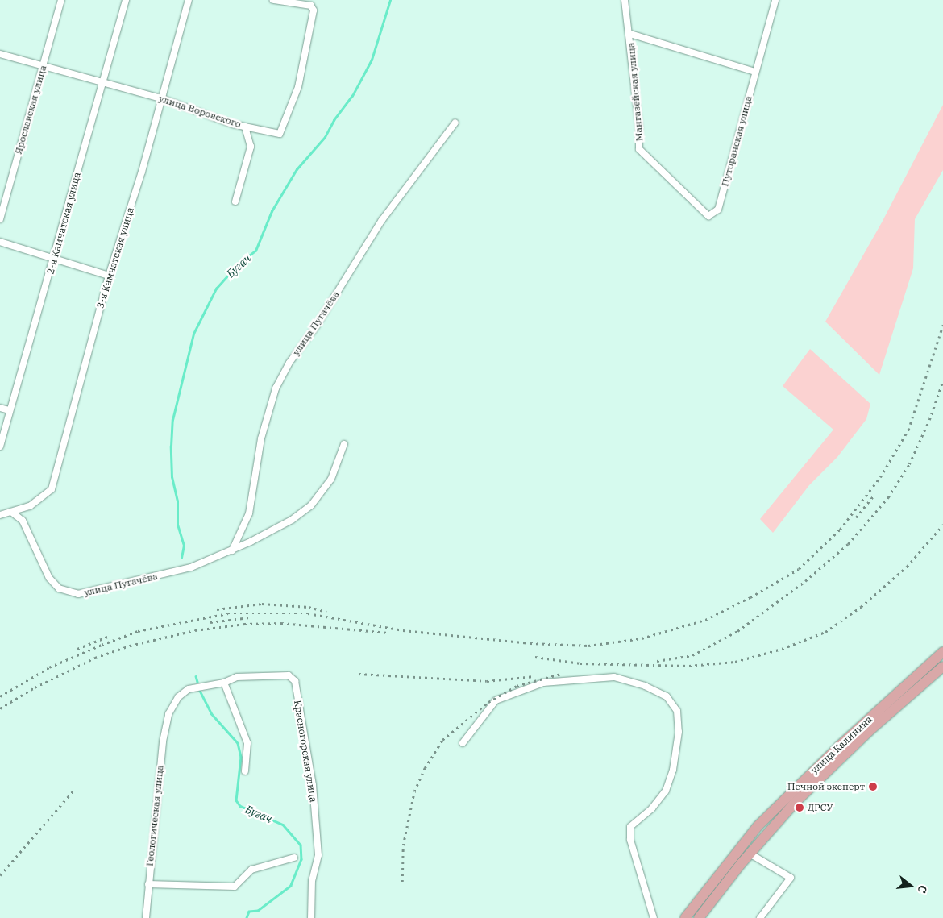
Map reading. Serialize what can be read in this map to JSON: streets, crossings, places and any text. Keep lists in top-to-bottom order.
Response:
{
  "streets": {
    "main road": ["улица Калинина"],
    "street": [
      "Мангазейская улица",
      "Ярославская улица",
      "улица Воровского",
      "Путоранская улица",
      "2-я Камчатская улица",
      "3-я Камчатская улица",
      "улица Пугачёва",
      "Красногорская улица",
      "Геологическая улица"
    ]
  },
  "crossings": [
    ["Мангазейская улица", "Путоранская улица"],
    ["Ярославская улица", "улица Воровского"],
    ["улица Воровского", "2-я Камчатская улица"],
    ["улица Воровского", "3-я Камчатская улица"],
    ["3-я Камчатская улица", "улица Пугачёва"],
    ["Красногорская улица", "Геологическая улица"]
  ],
  "water": ["Бугач"],
  "places": ["Печной эксперт", "ДРСУ"],
  "north": "right"
}
